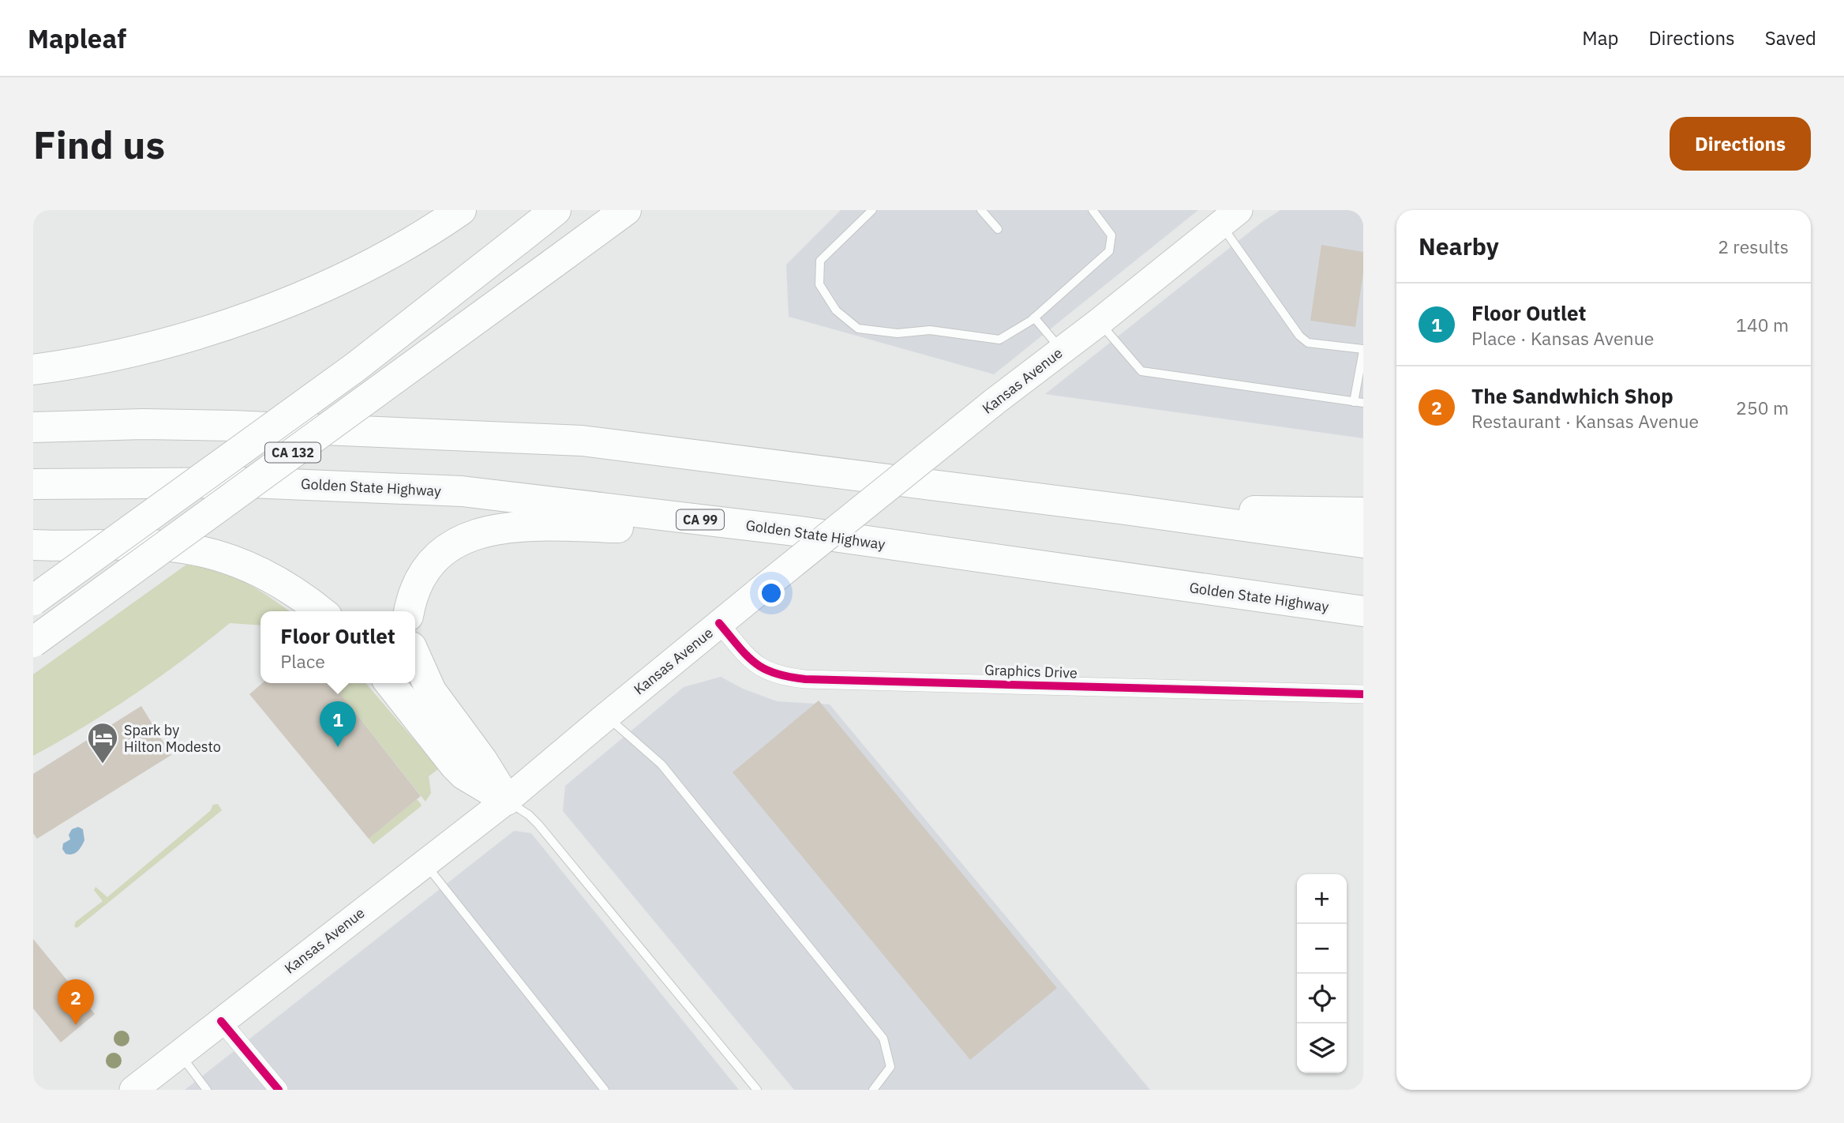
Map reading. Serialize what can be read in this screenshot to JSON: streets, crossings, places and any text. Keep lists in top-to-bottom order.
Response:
{
  "streets": {
    "highway": ["CA 132", "Golden State Highway", "CA 99"],
    "main road": ["Kansas Avenue"],
    "street": ["Graphics Drive"]
  },
  "crossings": [
    ["Kansas Avenue", "Graphics Drive"]
  ],
  "places": {
    "hotel": ["Spark by Hilton Modesto"]
  },
  "page": {
    "header": "Mapleaf",
    "nav": ["Map", "Directions", "Saved"],
    "buttons": "Directions",
    "title": "Find us",
    "heading": ["Nearby", "2 results"],
    "list": [
      {
        "mark": "1",
        "name": "Floor Outlet",
        "note": "Place · Kansas Avenue",
        "value": "140 m"
      },
      {
        "mark": "2",
        "name": "The Sandwhich Shop",
        "note": "Restaurant · Kansas Avenue",
        "value": "250 m"
      }
    ],
    "popup": ["Floor Outlet", "Place"],
    "pins": ["1", "2"],
    "map_buttons": ["+", "−"]
  }
}
